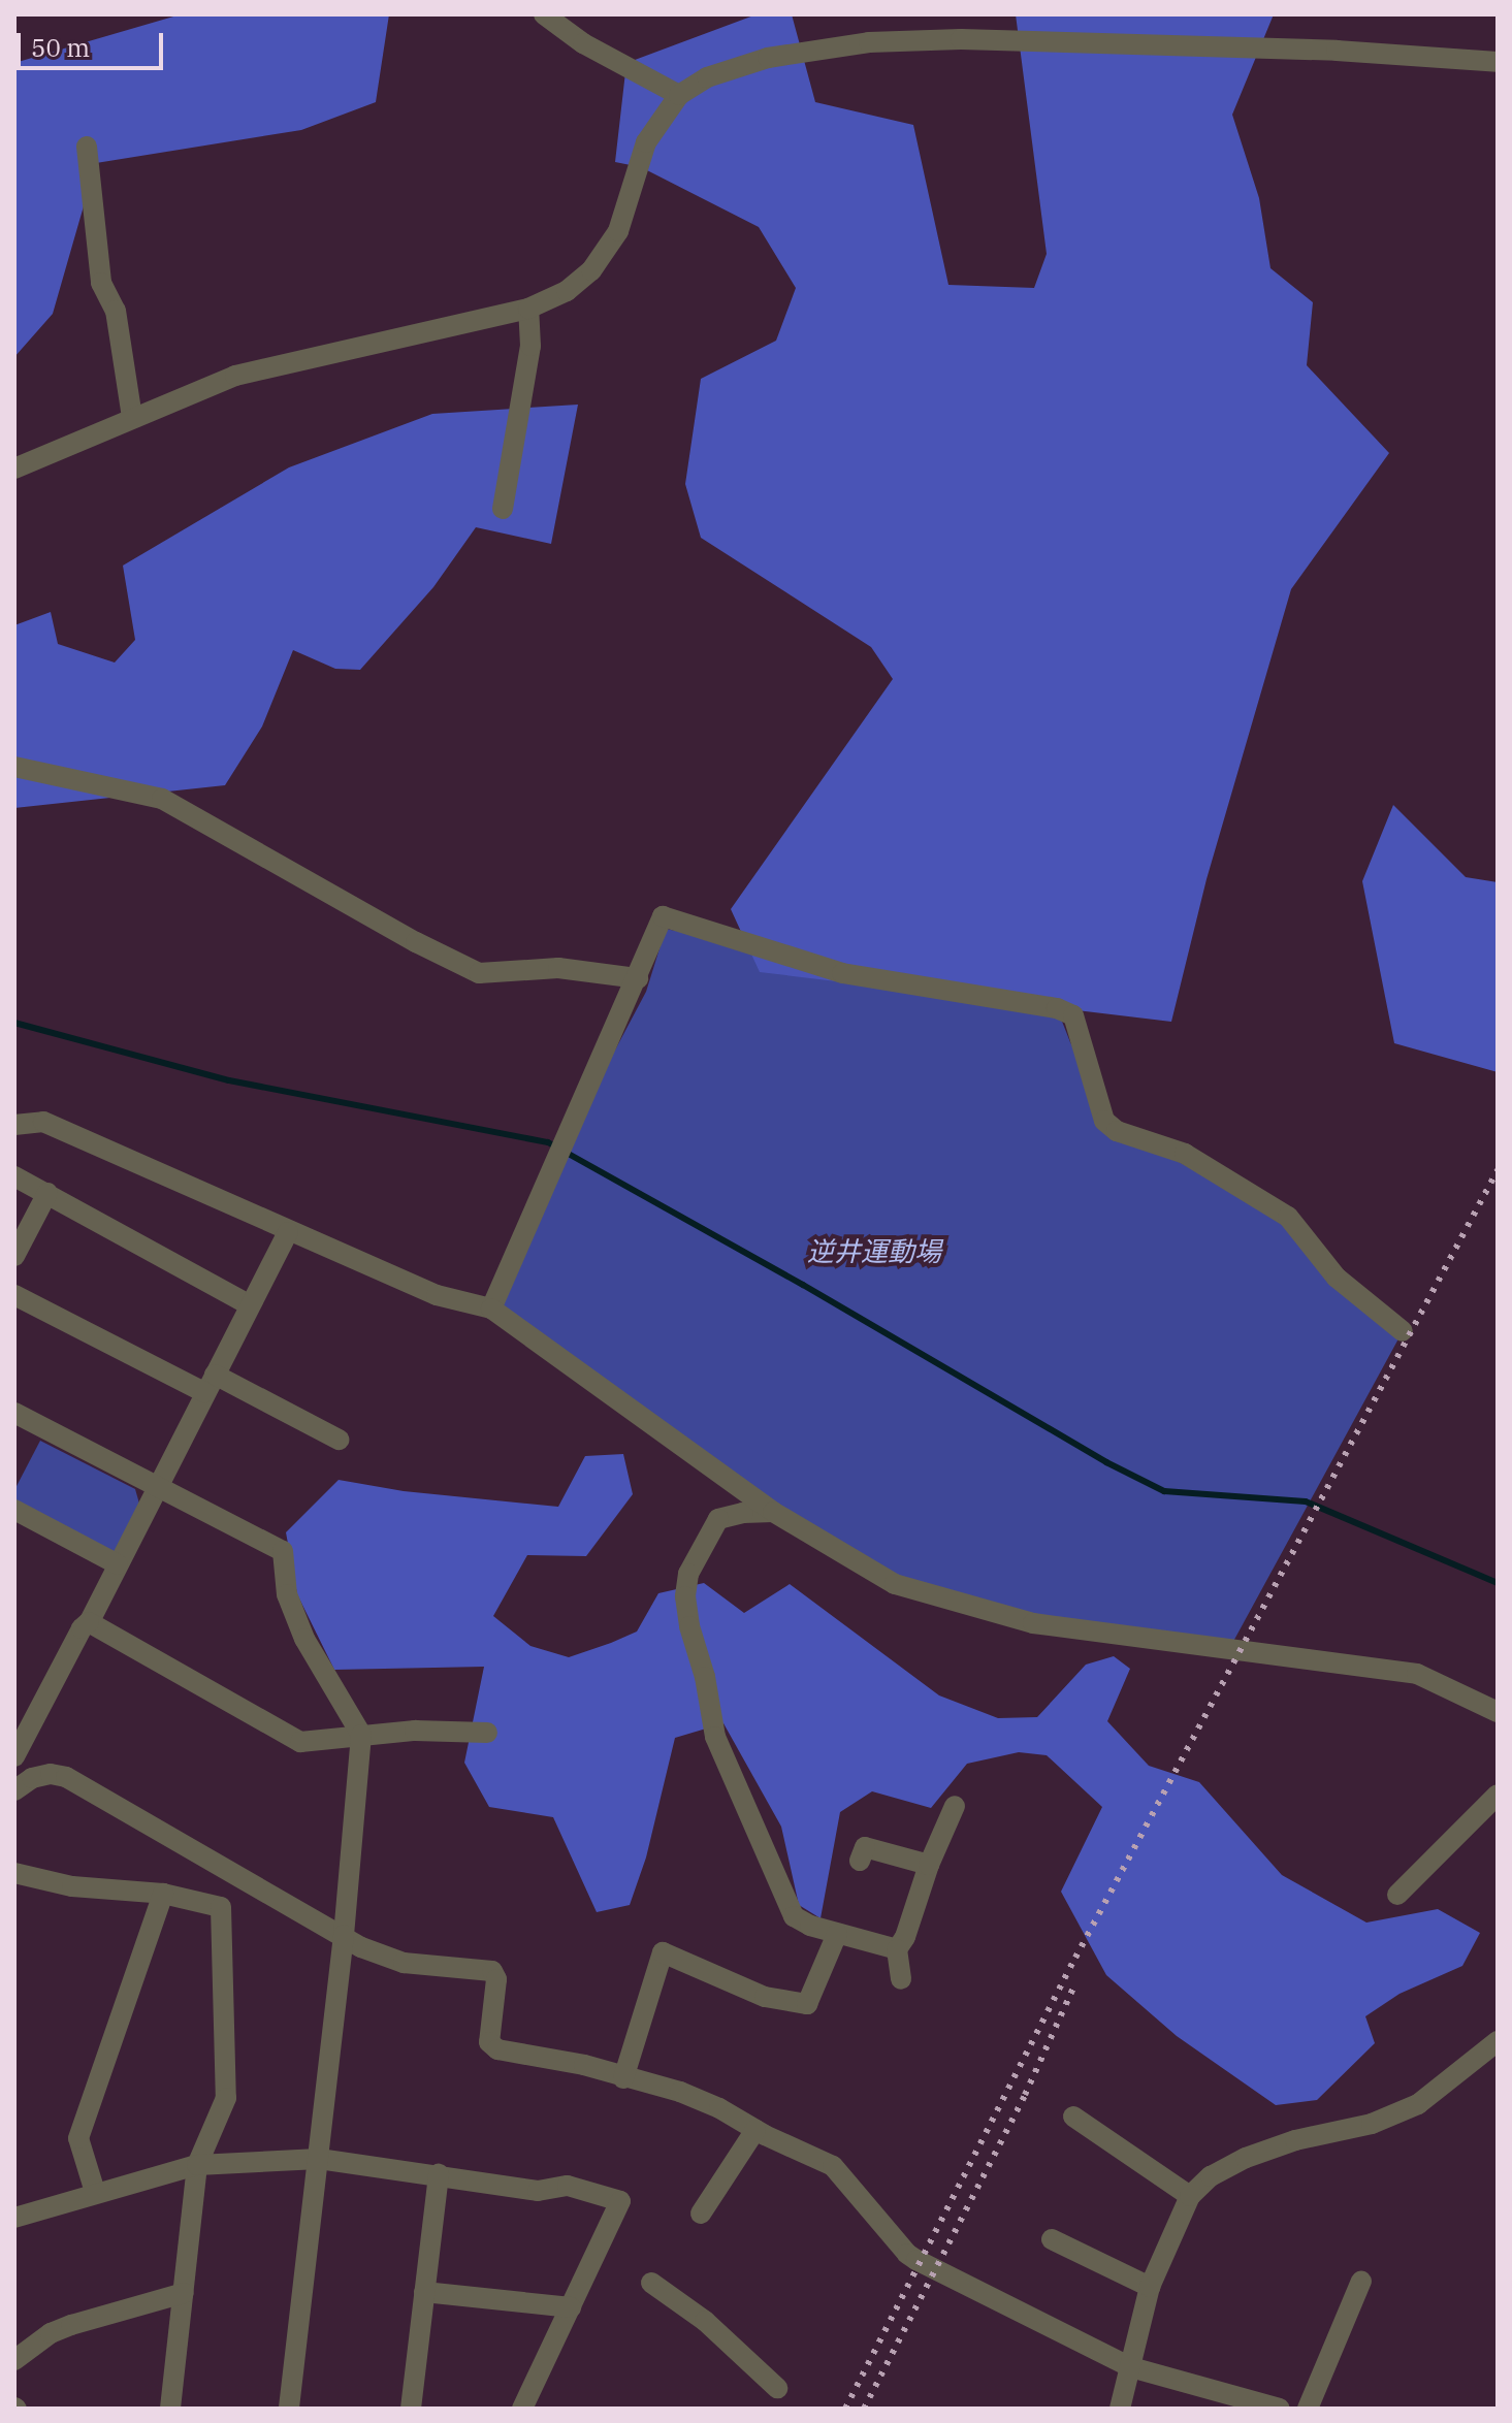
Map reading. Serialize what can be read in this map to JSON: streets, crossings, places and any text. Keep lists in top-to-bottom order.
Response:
{
  "parks": ["逆井運動場"],
  "scale_bar": "50 m"
}
